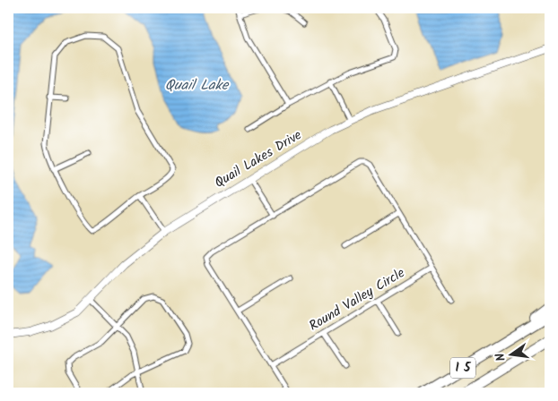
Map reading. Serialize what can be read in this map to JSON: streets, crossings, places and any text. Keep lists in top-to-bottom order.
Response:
{
  "streets": {
    "highway": ["I 5"],
    "main road": ["Quail Lakes Drive"],
    "street": ["Round Valley Circle"]
  },
  "water": ["Quail Lake"],
  "north": "left"
}
